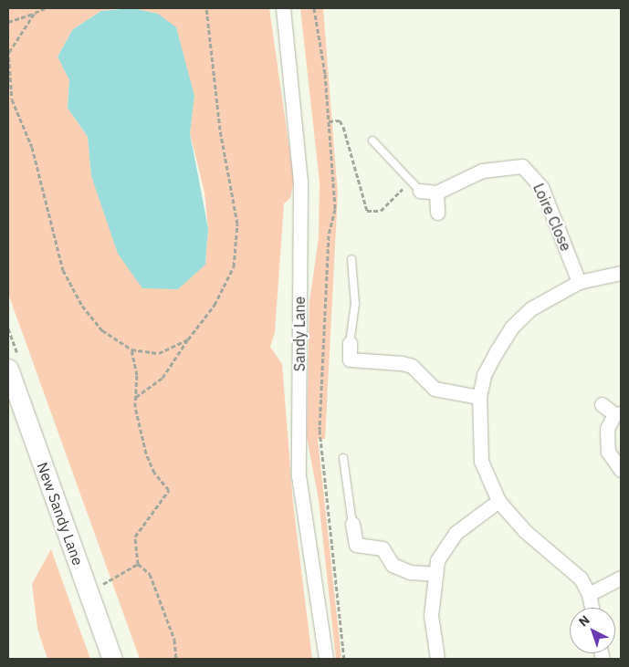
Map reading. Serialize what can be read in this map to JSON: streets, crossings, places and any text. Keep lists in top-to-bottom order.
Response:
{
  "streets": {
    "street": ["Loire Close", "Sandy Lane", "New Sandy Lane"]
  },
  "north": "top left"
}
